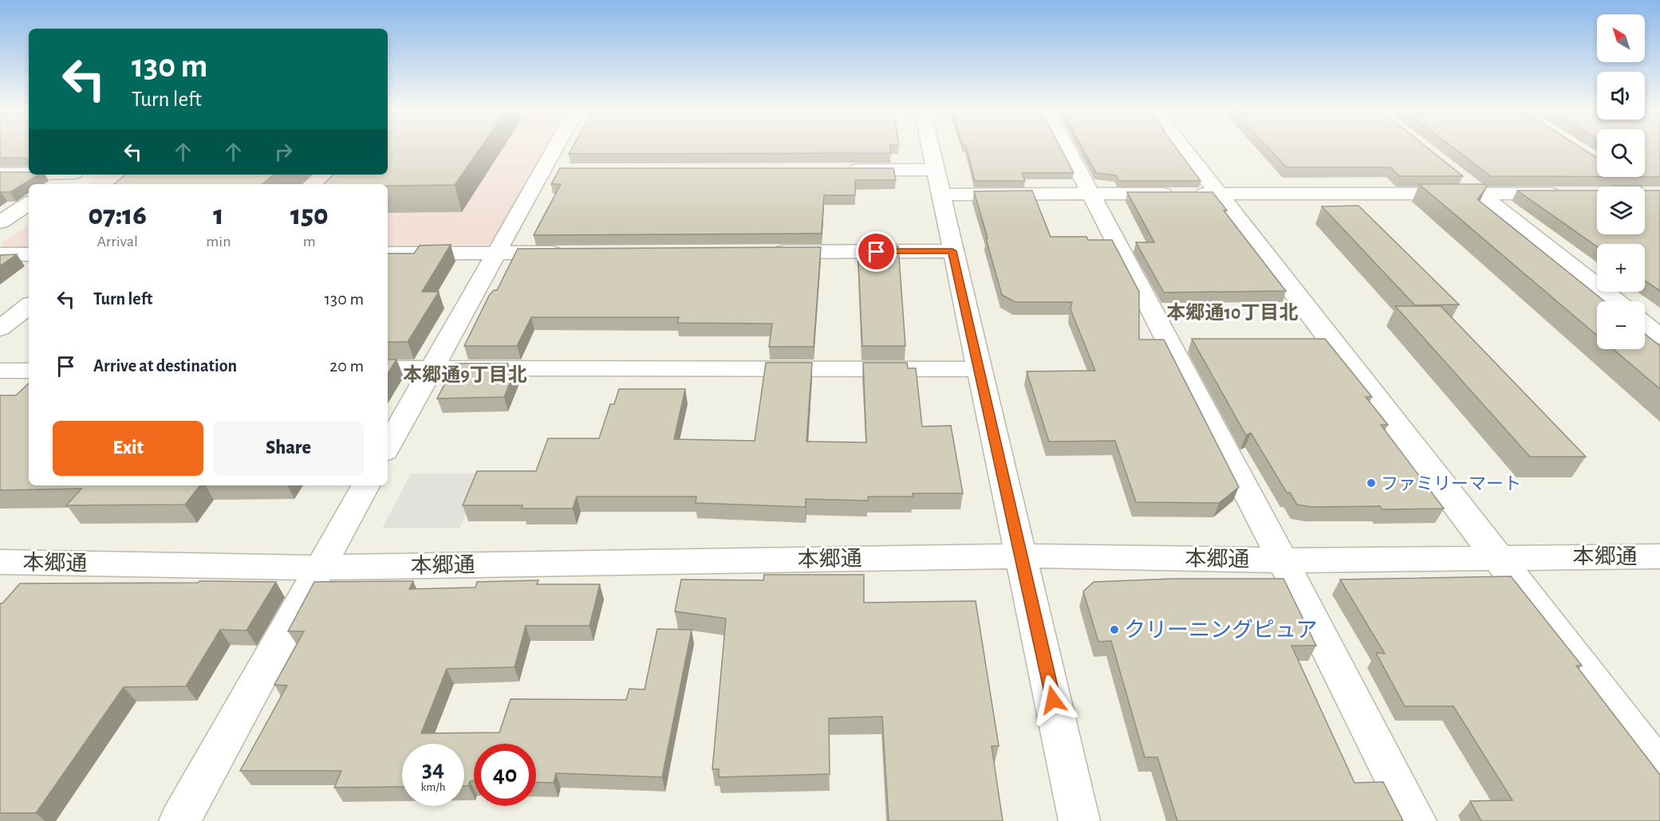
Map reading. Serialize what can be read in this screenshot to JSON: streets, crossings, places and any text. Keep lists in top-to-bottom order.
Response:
{
  "streets": {
    "street": ["本郷通"]
  },
  "districts": ["本郷通10丁目北", "本郷通9丁目北"],
  "places": ["ファミリーマート", "クリーニングピュア"],
  "north": "top left",
  "page": {
    "map_buttons": ["+", "−"],
    "turn": ["130 m", "Turn left"],
    "eta": [
      "07:16",
      "Arrival",
      "1",
      "min",
      "150",
      "m"
    ],
    "list": [
      {
        "name": "Turn left",
        "value": "130 m"
      },
      {
        "name": "Arrive at destination",
        "value": "20 m"
      }
    ],
    "buttons": ["Exit", "Share"],
    "speed": "34 km/h",
    "limit": "40"
  }
}
